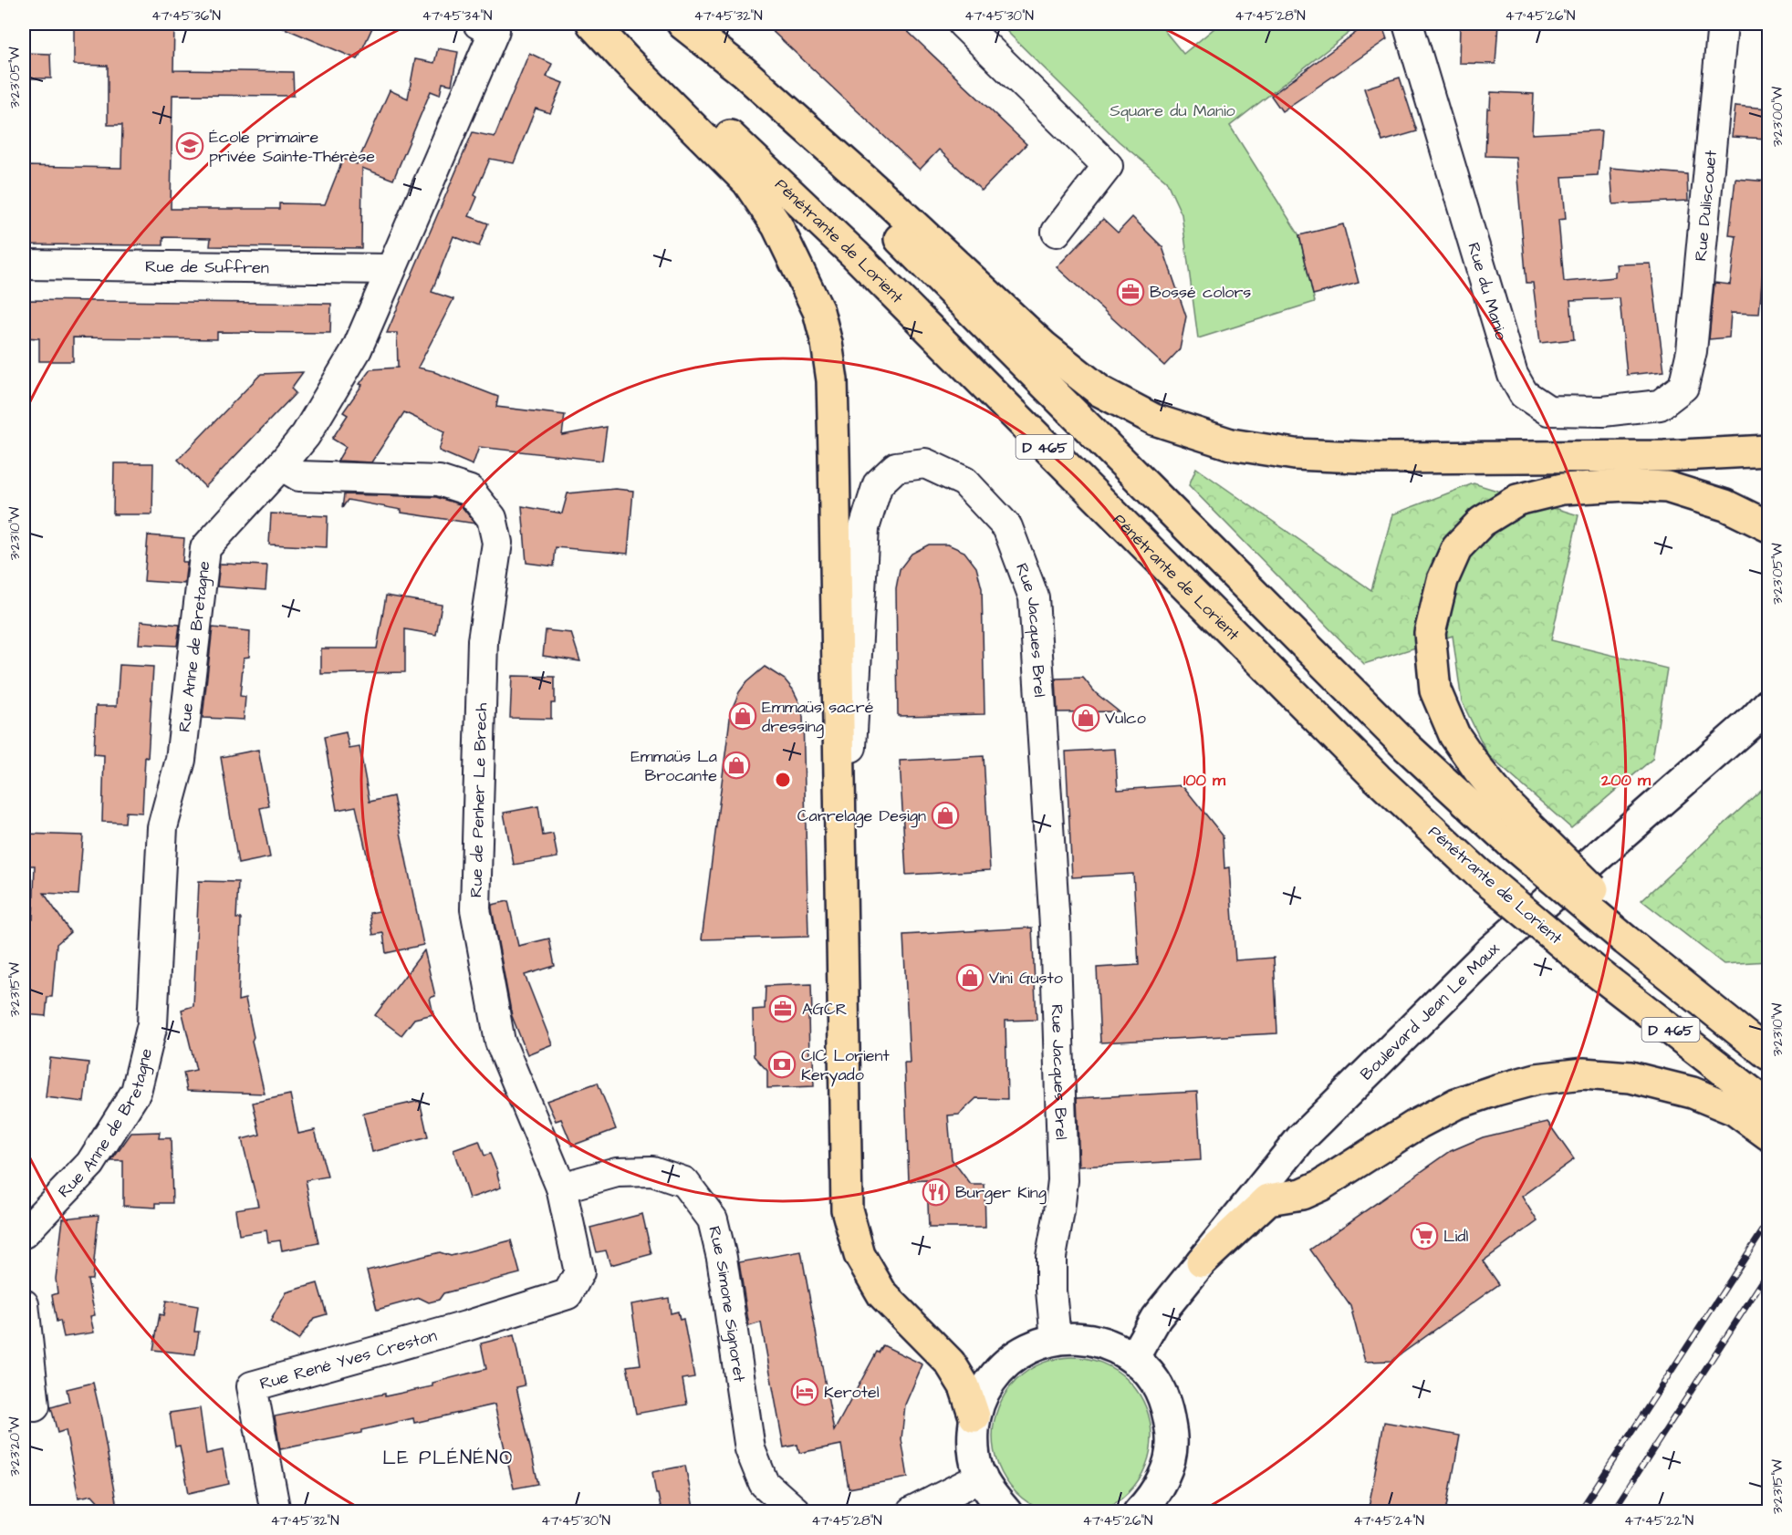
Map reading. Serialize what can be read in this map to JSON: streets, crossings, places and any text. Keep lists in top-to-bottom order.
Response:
{
  "streets": {
    "highway": ["Pénétrante de Lorient", "D 465"],
    "main road": ["Boulevard Jean Le Maux"],
    "street": [
      "Rue Duliscouet",
      "Rue de Suffren",
      "Rue du Manio",
      "Rue Jacques Brel",
      "Rue Anne de Bretagne",
      "Rue de Penher Le Brech",
      "Rue Simone Signoret",
      "Rue René Yves Creston"
    ]
  },
  "crossings": [
    ["Rue Duliscouet", "Rue du Manio"],
    ["Rue de Suffren", "Rue Anne de Bretagne"],
    ["Rue Anne de Bretagne", "Rue de Penher Le Brech"],
    ["Rue de Penher Le Brech", "Rue Simone Signoret"],
    ["Rue de Penher Le Brech", "Rue René Yves Creston"]
  ],
  "districts": ["LE PLÉNÉNO"],
  "parks": ["Square du Manio"],
  "places": {
    "school or university": ["École primaire privée Sainte-Thérèse"],
    "office": ["Bossé colors", "AGCR"],
    "shop": [
      "Emmaüs sacré dressing",
      "Vulco",
      "Emmaüs La Brocante",
      "Carrelage Design",
      "Vini Gusto"
    ],
    "bank": ["CIC Lorient Keryado"],
    "restaurant": ["Burger King"],
    "supermarket": ["Lidl"],
    "hotel": ["Kerotel"]
  },
  "coordinates": [
    "47°45'36\"N",
    "47°45'34\"N",
    "47°45'32\"N",
    "47°45'30\"N",
    "47°45'28\"N",
    "47°45'26\"N",
    "3°23'05\"W",
    "3°23'00\"W",
    "3°23'10\"W",
    "3°23'15\"W",
    "3°23'20\"W",
    "47°45'24\"N",
    "47°45'22\"N"
  ],
  "rings": ["100 m", "200 m"]
}
